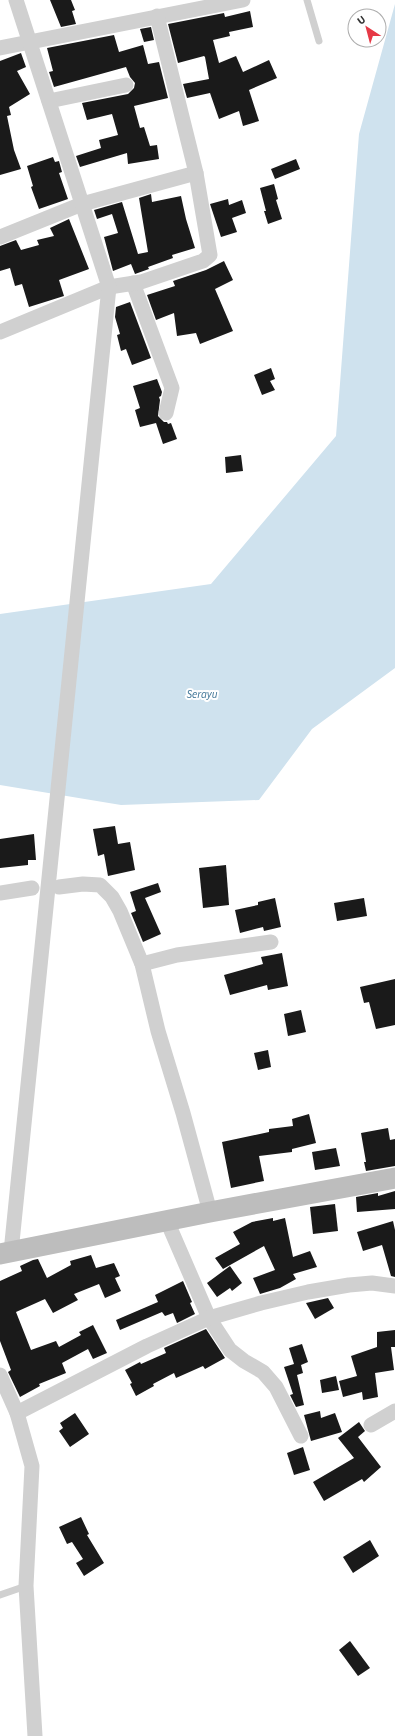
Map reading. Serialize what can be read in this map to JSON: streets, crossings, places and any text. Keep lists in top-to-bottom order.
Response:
{
  "water": ["Serayu"],
  "north": "top left"
}
